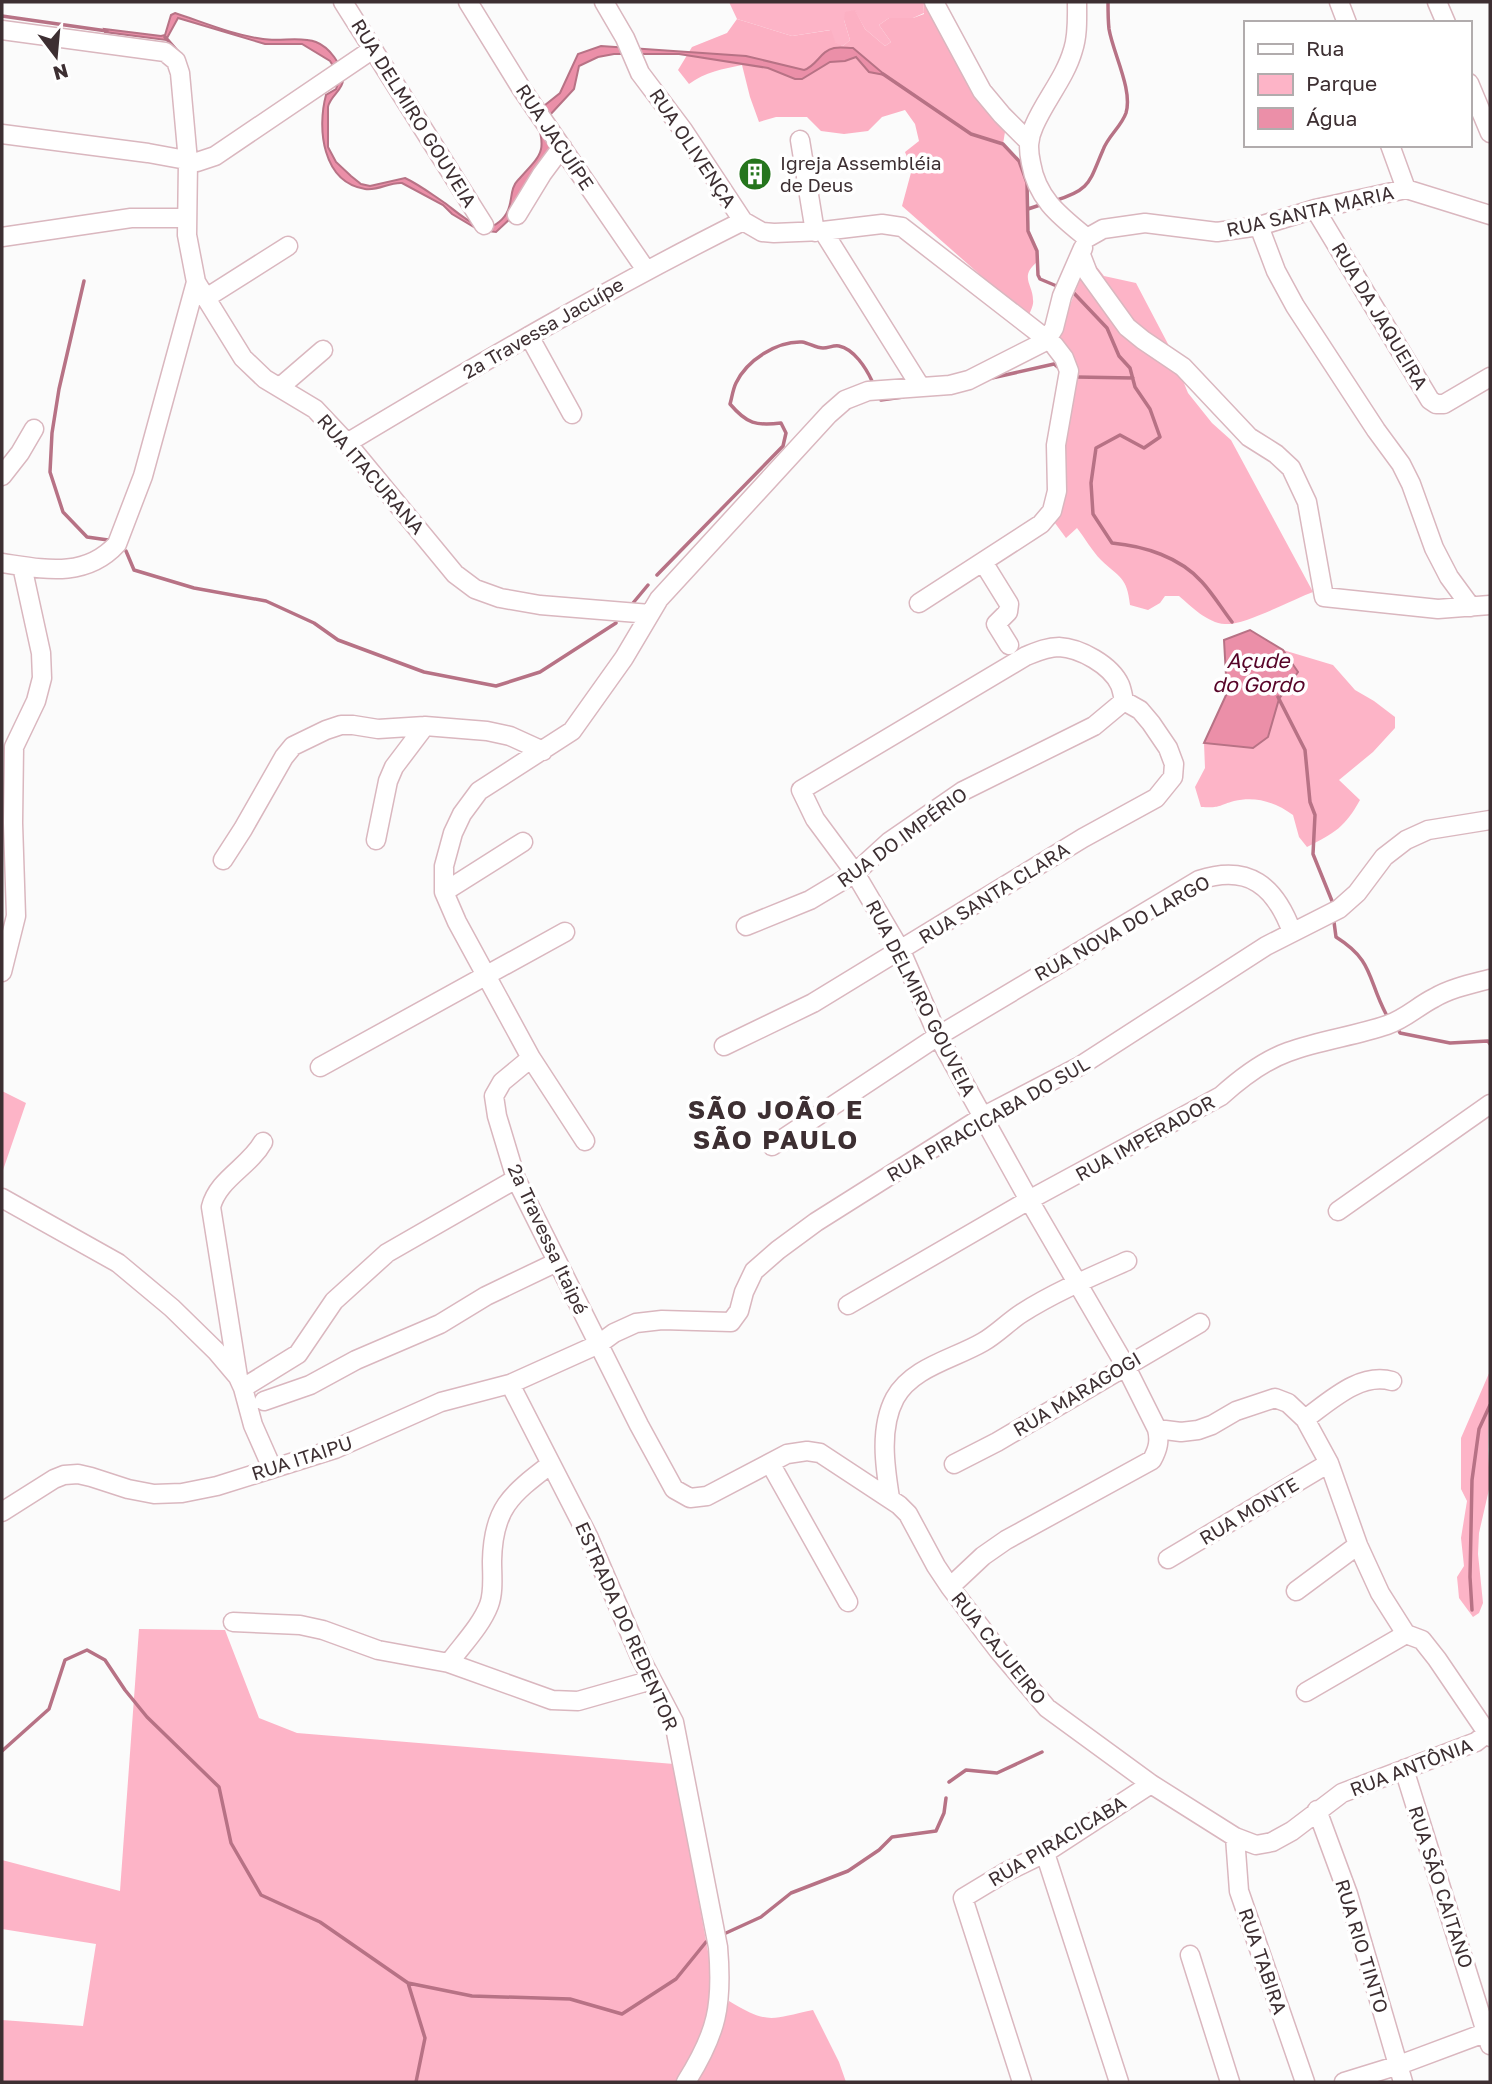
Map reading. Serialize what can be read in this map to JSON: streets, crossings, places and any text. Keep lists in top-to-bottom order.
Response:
{
  "streets": {
    "street": [
      "RUA DELMIRO GOUVEIA",
      "RUA JACUÍPE",
      "RUA OLIVENÇA",
      "RUA SANTA MARIA",
      "RUA DA JAQUEIRA",
      "2ª Travessa Jacuípe",
      "RUA ITACURANA",
      "RUA DO IMPÉRIO",
      "RUA SANTA CLARA",
      "RUA NOVA DO LARGO",
      "RUA PIRACICABA DO SUL",
      "RUA IMPERADOR",
      "2ª Travessa Itaipé",
      "RUA MARAGOGI",
      "RUA ITAIPU",
      "RUA MONTE",
      "ESTRADA DO REDENTOR",
      "RUA CAJUEIRO",
      "RUA ANTÔNIA",
      "RUA PIRACICABA",
      "RUA SÃO CAITANO",
      "RUA RIO TINTO",
      "RUA TABIRA"
    ]
  },
  "crossings": [
    ["RUA DELMIRO GOUVEIA", "RUA DO IMPÉRIO"],
    ["RUA DELMIRO GOUVEIA", "RUA SANTA CLARA"],
    ["RUA DELMIRO GOUVEIA", "RUA NOVA DO LARGO"],
    ["RUA DELMIRO GOUVEIA", "RUA PIRACICABA DO SUL"],
    ["RUA DELMIRO GOUVEIA", "RUA IMPERADOR"],
    ["RUA DELMIRO GOUVEIA", "RUA MARAGOGI"],
    ["RUA JACUÍPE", "2ª Travessa Jacuípe"],
    ["RUA OLIVENÇA", "2ª Travessa Jacuípe"],
    ["RUA SANTA MARIA", "RUA DA JAQUEIRA"],
    ["2ª Travessa Jacuípe", "RUA ITACURANA"],
    ["RUA DO IMPÉRIO", "RUA SANTA CLARA"],
    ["RUA NOVA DO LARGO", "RUA PIRACICABA DO SUL"],
    ["RUA PIRACICABA DO SUL", "2ª Travessa Itaipé"],
    ["RUA PIRACICABA DO SUL", "RUA ITAIPU"],
    ["2ª Travessa Itaipé", "RUA ITAIPU"],
    ["2ª Travessa Itaipé", "RUA CAJUEIRO"],
    ["RUA ITAIPU", "ESTRADA DO REDENTOR"],
    ["RUA CAJUEIRO", "RUA ANTÔNIA"],
    ["RUA CAJUEIRO", "RUA PIRACICABA"],
    ["RUA ANTÔNIA", "RUA PIRACICABA"],
    ["RUA ANTÔNIA", "RUA SÃO CAITANO"],
    ["RUA ANTÔNIA", "RUA RIO TINTO"],
    ["RUA ANTÔNIA", "RUA TABIRA"]
  ],
  "districts": ["SÃO JOÃO E SÃO PAULO"],
  "water": ["Açude do Gordo"],
  "places": {
    "building": ["Igreja Assembléia de Deus"]
  },
  "legend": ["Rua", "Parque", "Água"],
  "north": "bottom"
}
